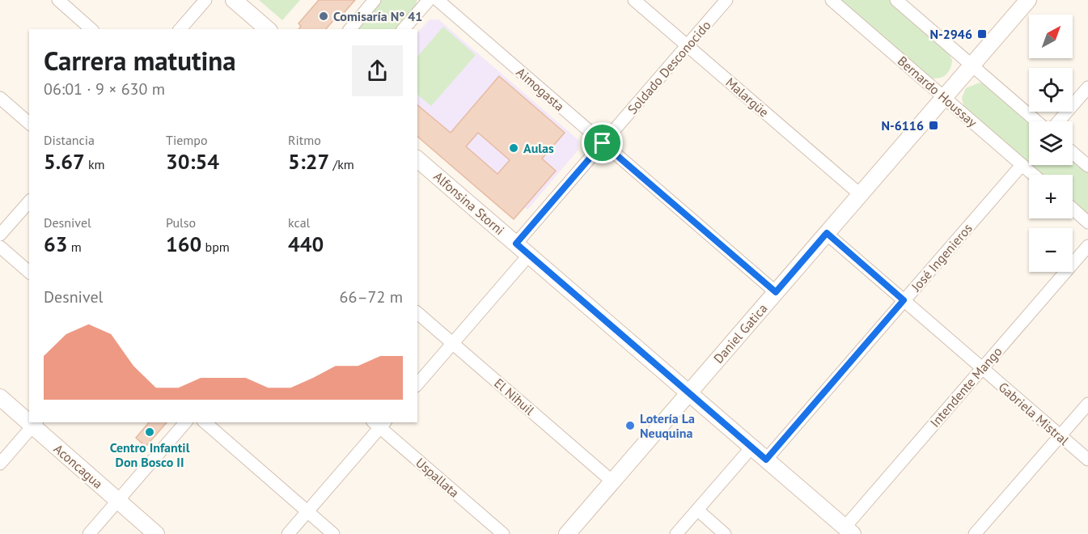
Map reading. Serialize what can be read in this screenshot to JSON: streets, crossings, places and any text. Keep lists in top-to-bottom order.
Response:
{
  "streets": {
    "street": [
      "Soldado Desconocido",
      "Aimogasta",
      "Bernardo Houssay",
      "Malargüe",
      "Alfonsina Storni",
      "José Ingenieros",
      "Daniel Gatica",
      "Intendente Mango",
      "El Nihuil",
      "Gabriela Mistral",
      "Aconcagua",
      "Uspallata"
    ]
  },
  "crossings": [
    ["Soldado Desconocido", "Aimogasta"],
    ["Soldado Desconocido", "Malargüe"],
    ["Soldado Desconocido", "Alfonsina Storni"],
    ["Aimogasta", "Daniel Gatica"],
    ["Bernardo Houssay", "José Ingenieros"],
    ["Bernardo Houssay", "Daniel Gatica"],
    ["Malargüe", "Daniel Gatica"],
    ["Alfonsina Storni", "José Ingenieros"],
    ["Alfonsina Storni", "Daniel Gatica"],
    ["Alfonsina Storni", "Intendente Mango"],
    ["José Ingenieros", "Gabriela Mistral"],
    ["Daniel Gatica", "El Nihuil"],
    ["Daniel Gatica", "Gabriela Mistral"],
    ["Intendente Mango", "Gabriela Mistral"]
  ],
  "places": {
    "other": [
      "Comisaría N° 41",
      "Aulas",
      "Lotería La Neuquina",
      "Centro Infantil Don Bosco II"
    ],
    "transit": ["N-2946", "N-6116"]
  },
  "north": "top right",
  "page": {
    "map_buttons": ["+", "−"],
    "heading": ["Carrera matutina", "06:01 · 9 × 630 m"],
    "stats": [
      ["Distancia", "5.67 km"],
      ["Tiempo", "30:54"],
      ["Ritmo", "5:27 /km"],
      ["Desnivel", "63 m"],
      ["Pulso", "160 bpm"],
      ["kcal", "440"]
    ],
    "chart": ["Desnivel", "66–72 m"]
  }
}
